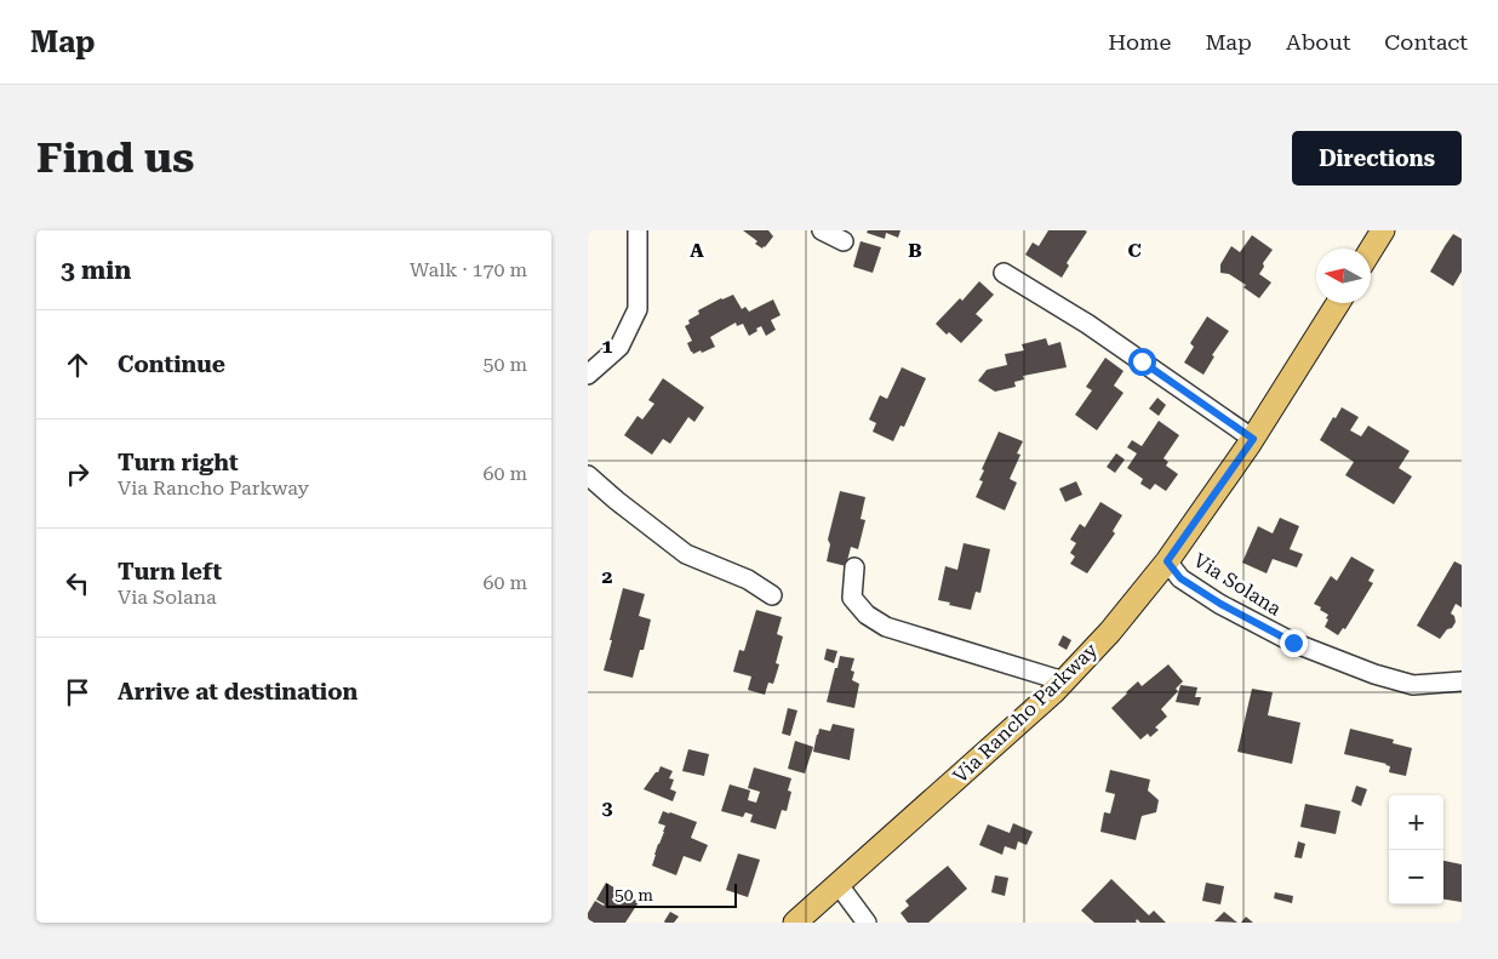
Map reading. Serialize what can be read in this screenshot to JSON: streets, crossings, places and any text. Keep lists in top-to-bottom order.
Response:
{
  "streets": {
    "main road": ["Via Rancho Parkway"],
    "street": ["Via Solana"]
  },
  "crossings": [
    ["Via Solana", "Via Rancho Parkway"]
  ],
  "scale_bar": "50 m",
  "north": "left",
  "page": {
    "header": "Map",
    "nav": [
      "Home",
      "Map",
      "About",
      "Contact"
    ],
    "buttons": "Directions",
    "title": "Find us",
    "heading": ["3 min", "Walk · 170 m"],
    "list": [
      ["Continue", "50 m"],
      ["Turn right", "Via Rancho Parkway", "60 m"],
      ["Turn left", "Via Solana", "60 m"],
      "Arrive at destination"
    ],
    "map_buttons": ["+", "−"],
    "scale": "50 m"
  },
  "grid": {
    "columns": ["A", "B", "C"],
    "rows": ["1", "2", "3"]
  }
}
